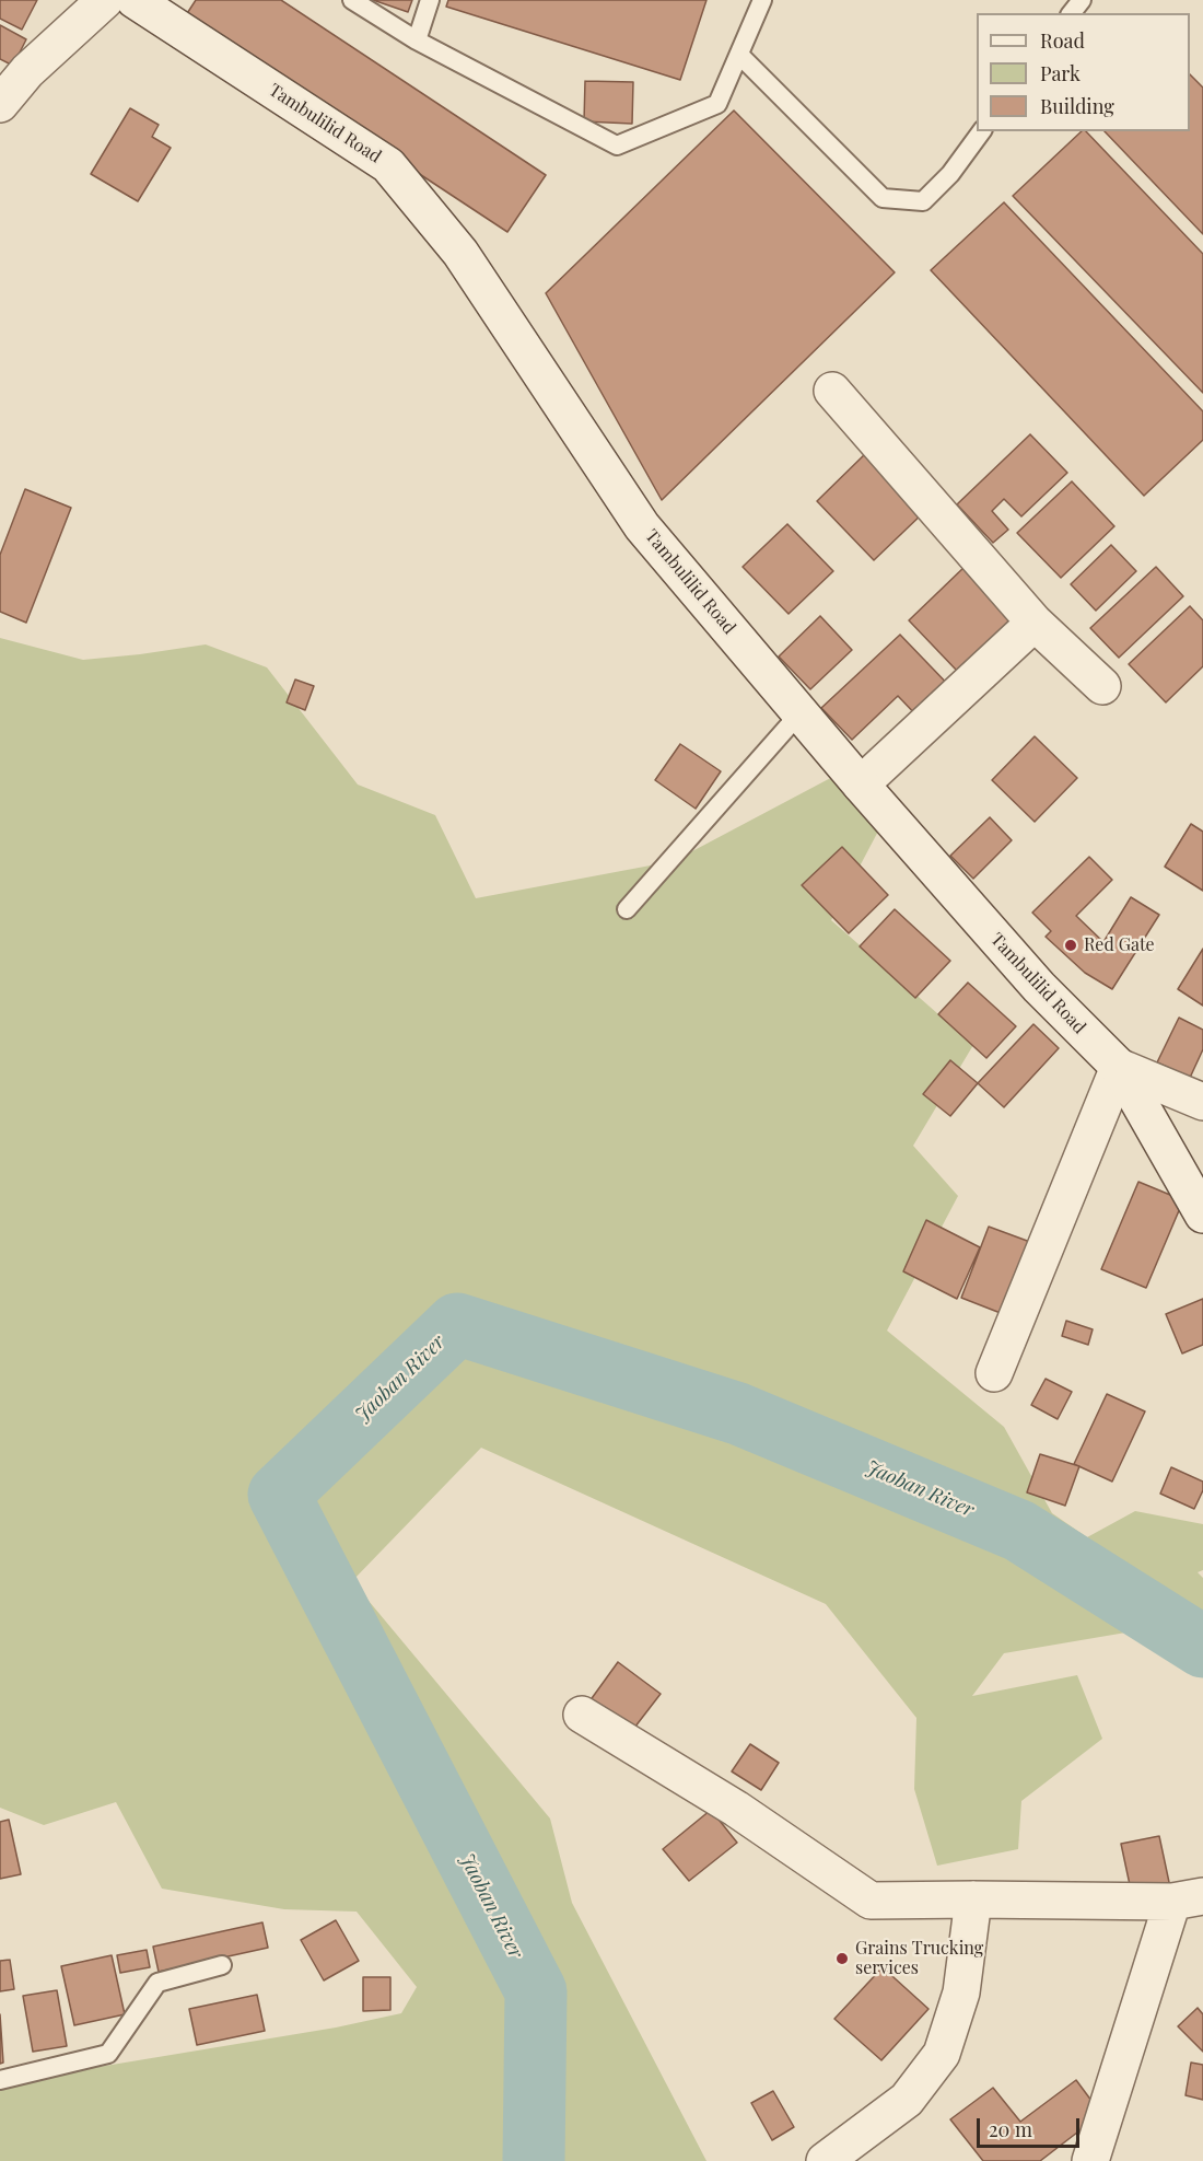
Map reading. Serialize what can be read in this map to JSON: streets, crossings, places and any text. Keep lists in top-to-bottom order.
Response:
{
  "streets": {
    "street": ["Tambulilid Road"]
  },
  "water": ["Jaoban River"],
  "places": ["Red Gate", "Grains Trucking services"],
  "legend": ["Road", "Park", "Building"],
  "scale_bar": "20 m"
}
